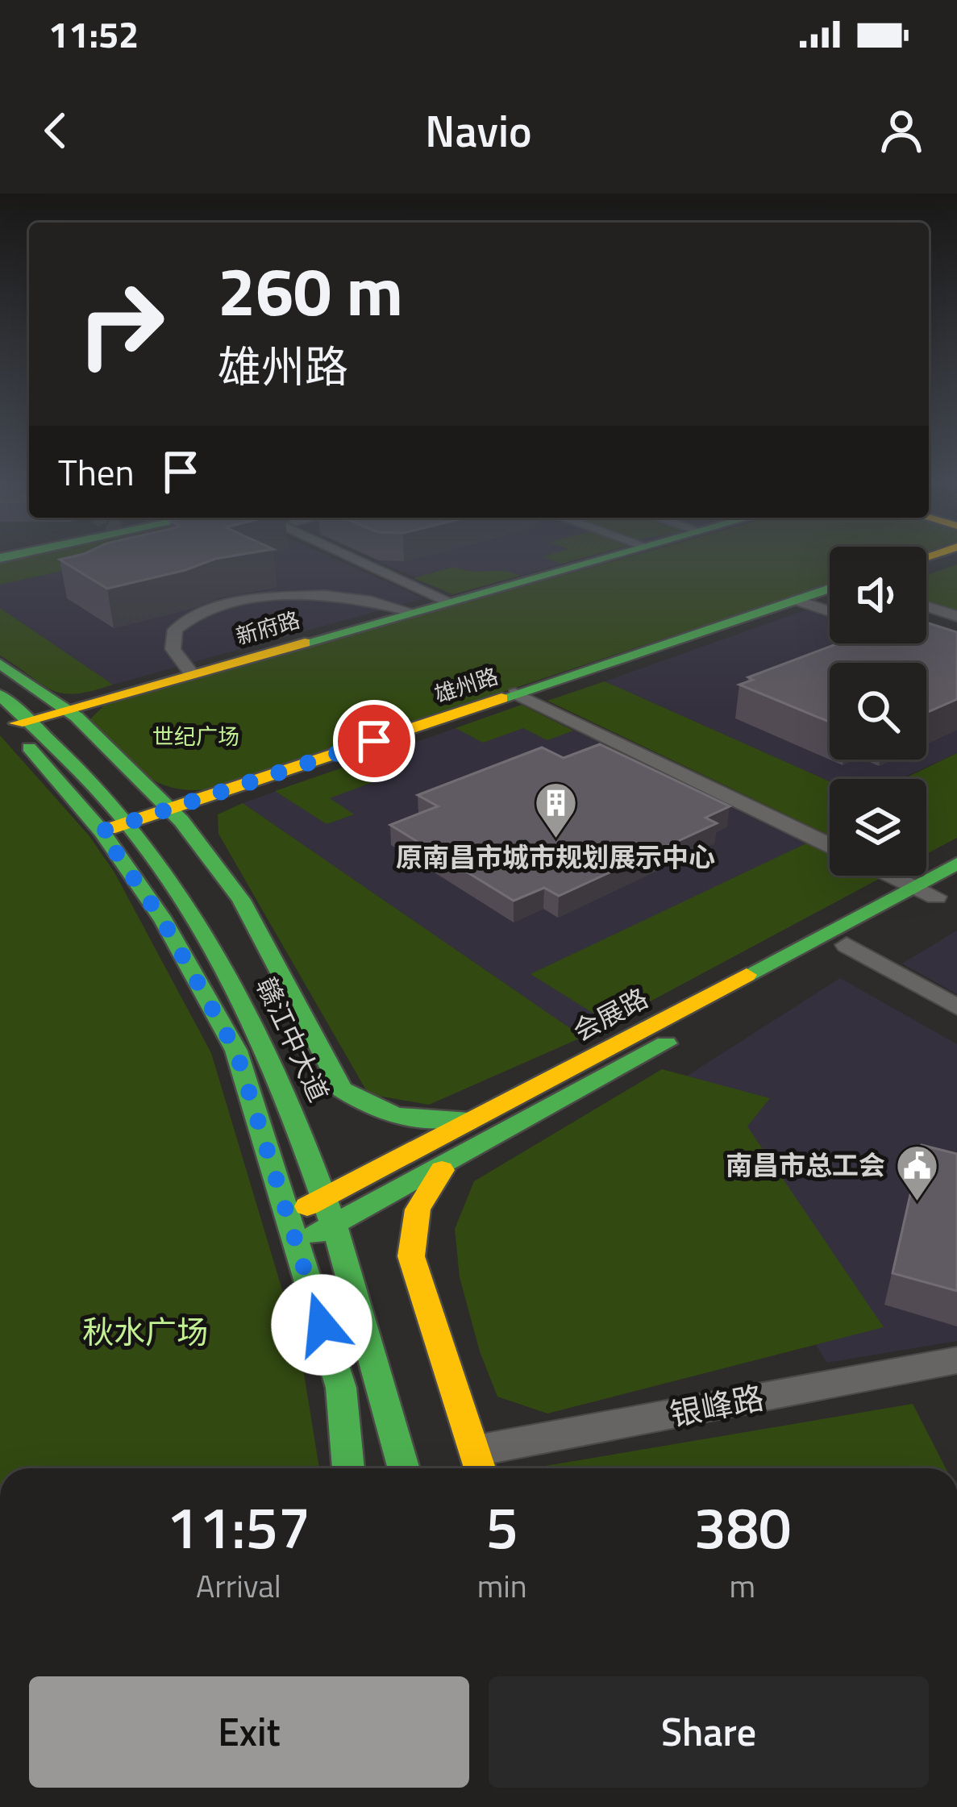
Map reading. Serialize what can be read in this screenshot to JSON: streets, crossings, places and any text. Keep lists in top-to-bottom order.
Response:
{
  "streets": {
    "main road": [
      "新府路",
      "雄州路",
      "会展路",
      "赣江中大道"
    ],
    "street": ["银峰路"]
  },
  "crossings": [
    ["新府路", "赣江中大道"],
    ["雄州路", "赣江中大道"],
    ["会展路", "赣江中大道"]
  ],
  "parks": ["世纪广场", "秋水广场"],
  "places": {
    "building": ["原南昌市城市规划展示中心"],
    "public building": ["南昌市总工会"]
  },
  "page": {
    "status": "11:52",
    "header": "Navio",
    "turn": ["260 m", "雄州路"],
    "then": "Then",
    "eta": [
      "11:57",
      "Arrival",
      "5",
      "min",
      "380",
      "m"
    ],
    "buttons": ["Exit", "Share"]
  }
}
